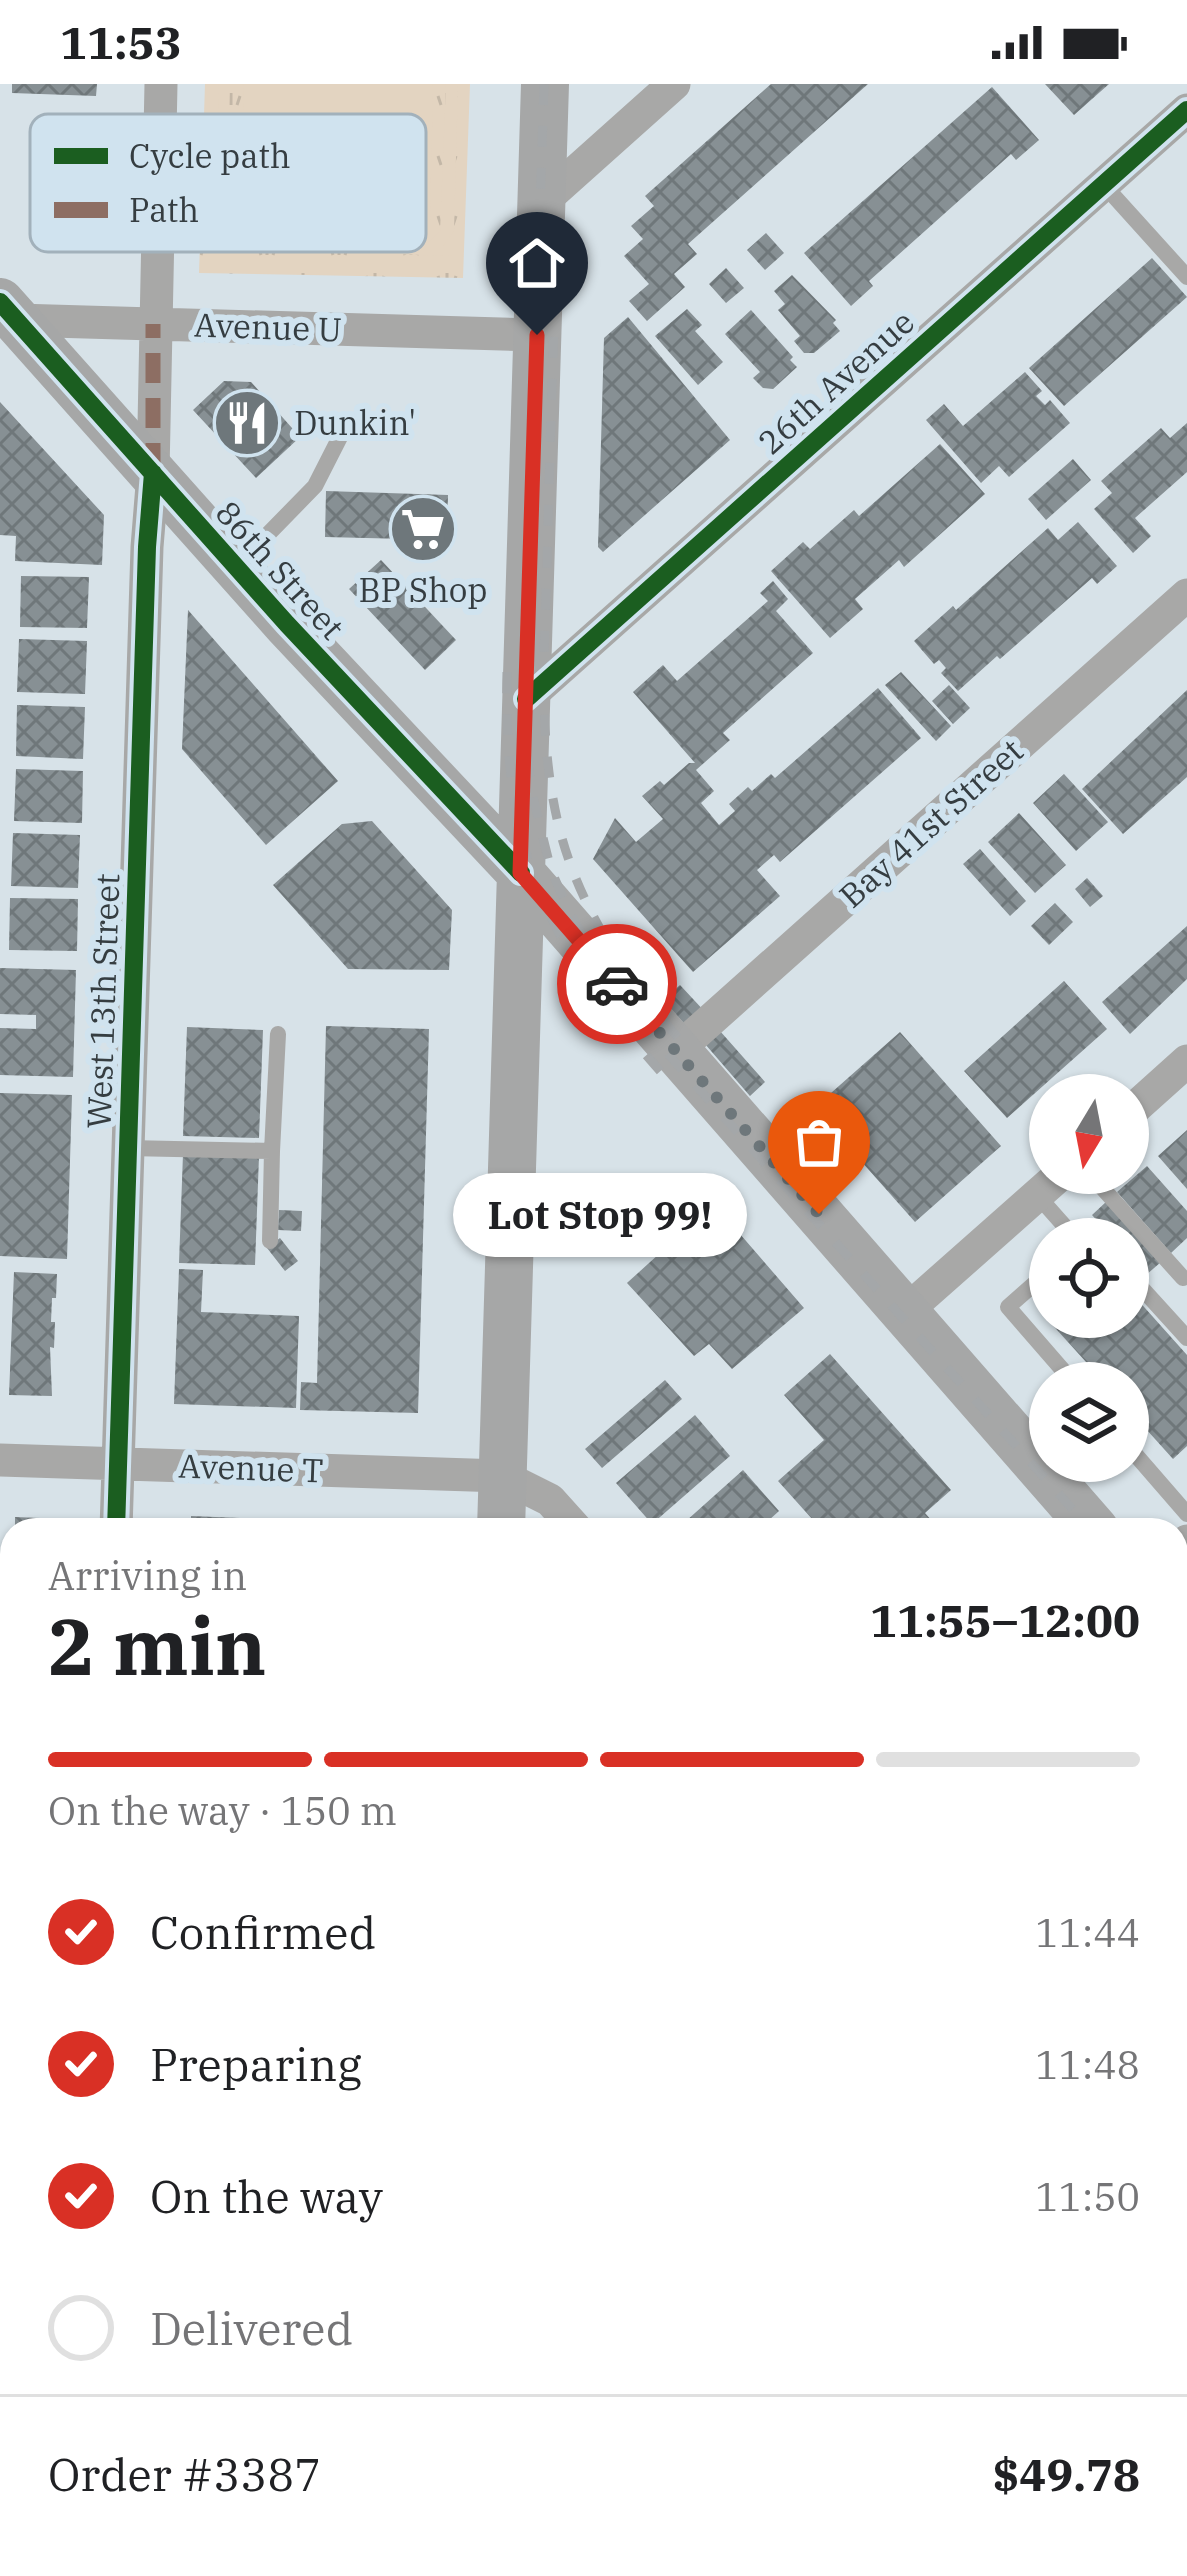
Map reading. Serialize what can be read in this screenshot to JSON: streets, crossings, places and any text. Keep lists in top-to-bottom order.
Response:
{
  "streets": {
    "main road": ["86th Street"],
    "street": [
      "Avenue U",
      "26th Avenue",
      "Bay 41st Street",
      "West 13th Street",
      "Avenue T"
    ]
  },
  "crossings": [
    ["Avenue U", "86th Street"],
    ["Avenue U", "West 13th Street"],
    ["86th Street", "Bay 41st Street"],
    ["86th Street", "West 13th Street"],
    ["West 13th Street", "Avenue T"]
  ],
  "places": {
    "restaurant": ["Dunkin'"],
    "supermarket": ["BP Shop"],
    "other": ["Lot Stop 99!"]
  },
  "legend": ["Cycle path", "Path"],
  "north": "bottom",
  "page": {
    "status": "11:53",
    "bubble": "Lot Stop 99!",
    "heading": ["2 min", "Arriving in", "11:55–12:00"],
    "panel": ["Order #3387", "$49.78"],
    "bar": "On the way · 150 m",
    "list": [
      ["Confirmed", "11:44"],
      ["Preparing", "11:48"],
      ["On the way", "11:50"],
      "Delivered"
    ]
  }
}
